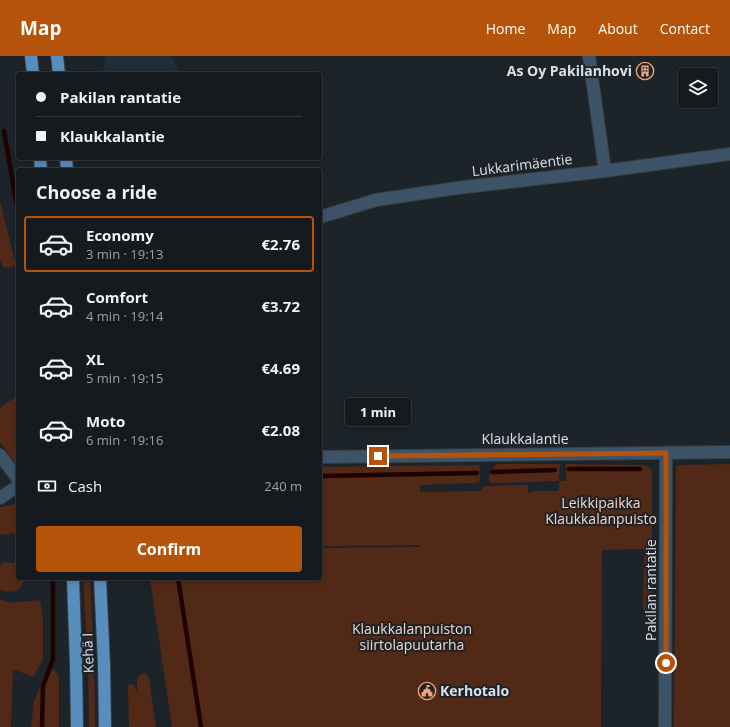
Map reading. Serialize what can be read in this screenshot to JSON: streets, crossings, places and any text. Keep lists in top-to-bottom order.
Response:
{
  "streets": {
    "highway": ["Kehä I"],
    "street": ["Lukkarimäentie", "Klaukkalantie", "Pakilan rantatie"]
  },
  "crossings": [
    ["Klaukkalantie", "Pakilan rantatie"]
  ],
  "parks": ["Leikkipaikka Klaukkalanpuisto", "Klaukkalanpuiston siirtolapuutarha"],
  "places": {
    "building": ["As Oy Pakilanhovi"],
    "public building": ["Kerhotalo"]
  },
  "page": {
    "header": "Map",
    "nav": [
      "Home",
      "Map",
      "About",
      "Contact"
    ],
    "banner": ["Pakilan rantatie", "Klaukkalantie"],
    "heading": "Choose a ride",
    "list": [
      {
        "name": "Economy",
        "note": "3 min · 19:13",
        "value": "€2.76"
      },
      {
        "name": "Comfort",
        "note": "4 min · 19:14",
        "value": "€3.72"
      },
      {
        "name": "XL",
        "note": "5 min · 19:15",
        "value": "€4.69"
      },
      {
        "name": "Moto",
        "note": "6 min · 19:16",
        "value": "€2.08"
      }
    ],
    "bubble": "1 min",
    "pay": ["Cash", "240 m"],
    "buttons": "Confirm"
  }
}
